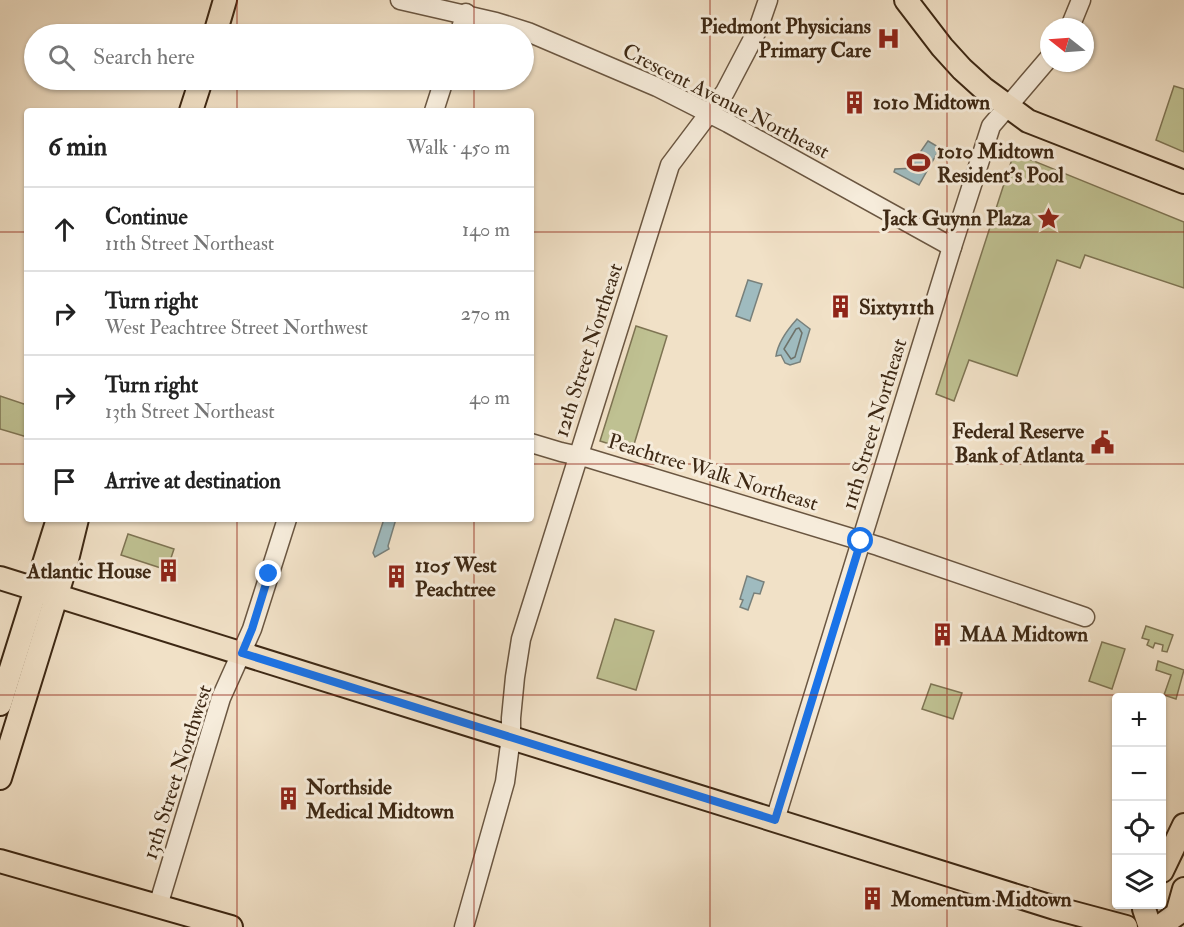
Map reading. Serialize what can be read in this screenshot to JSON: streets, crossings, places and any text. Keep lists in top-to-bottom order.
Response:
{
  "streets": {
    "street": [
      "Crescent Avenue Northeast",
      "12th Street Northeast",
      "11th Street Northeast",
      "Peachtree Walk Northeast",
      "13th Street Northwest"
    ]
  },
  "crossings": [
    ["Crescent Avenue Northeast", "12th Street Northeast"],
    ["Crescent Avenue Northeast", "11th Street Northeast"],
    ["12th Street Northeast", "Peachtree Walk Northeast"],
    ["11th Street Northeast", "Peachtree Walk Northeast"]
  ],
  "places": {
    "hospital": ["Piedmont Physicians Primary Care"],
    "building": [
      "1010 Midtown",
      "Sixty11th",
      "Atlantic House",
      "1105 West Peachtree",
      "MAA Midtown",
      "Northside Medical Midtown",
      "Momentum Midtown"
    ],
    "sports": ["1010 Midtown Resident's Pool"],
    "place": ["Jack Guynn Plaza"],
    "public building": ["Federal Reserve Bank of Atlanta"]
  },
  "north": "left",
  "page": {
    "search": "Search here",
    "heading": ["6 min", "Walk · 450 m"],
    "list": [
      ["Continue", "11th Street Northeast", "140 m"],
      ["Turn right", "West Peachtree Street Northwest", "270 m"],
      ["Turn right", "13th Street Northeast", "40 m"],
      "Arrive at destination"
    ],
    "map_buttons": ["+", "−"]
  }
}
